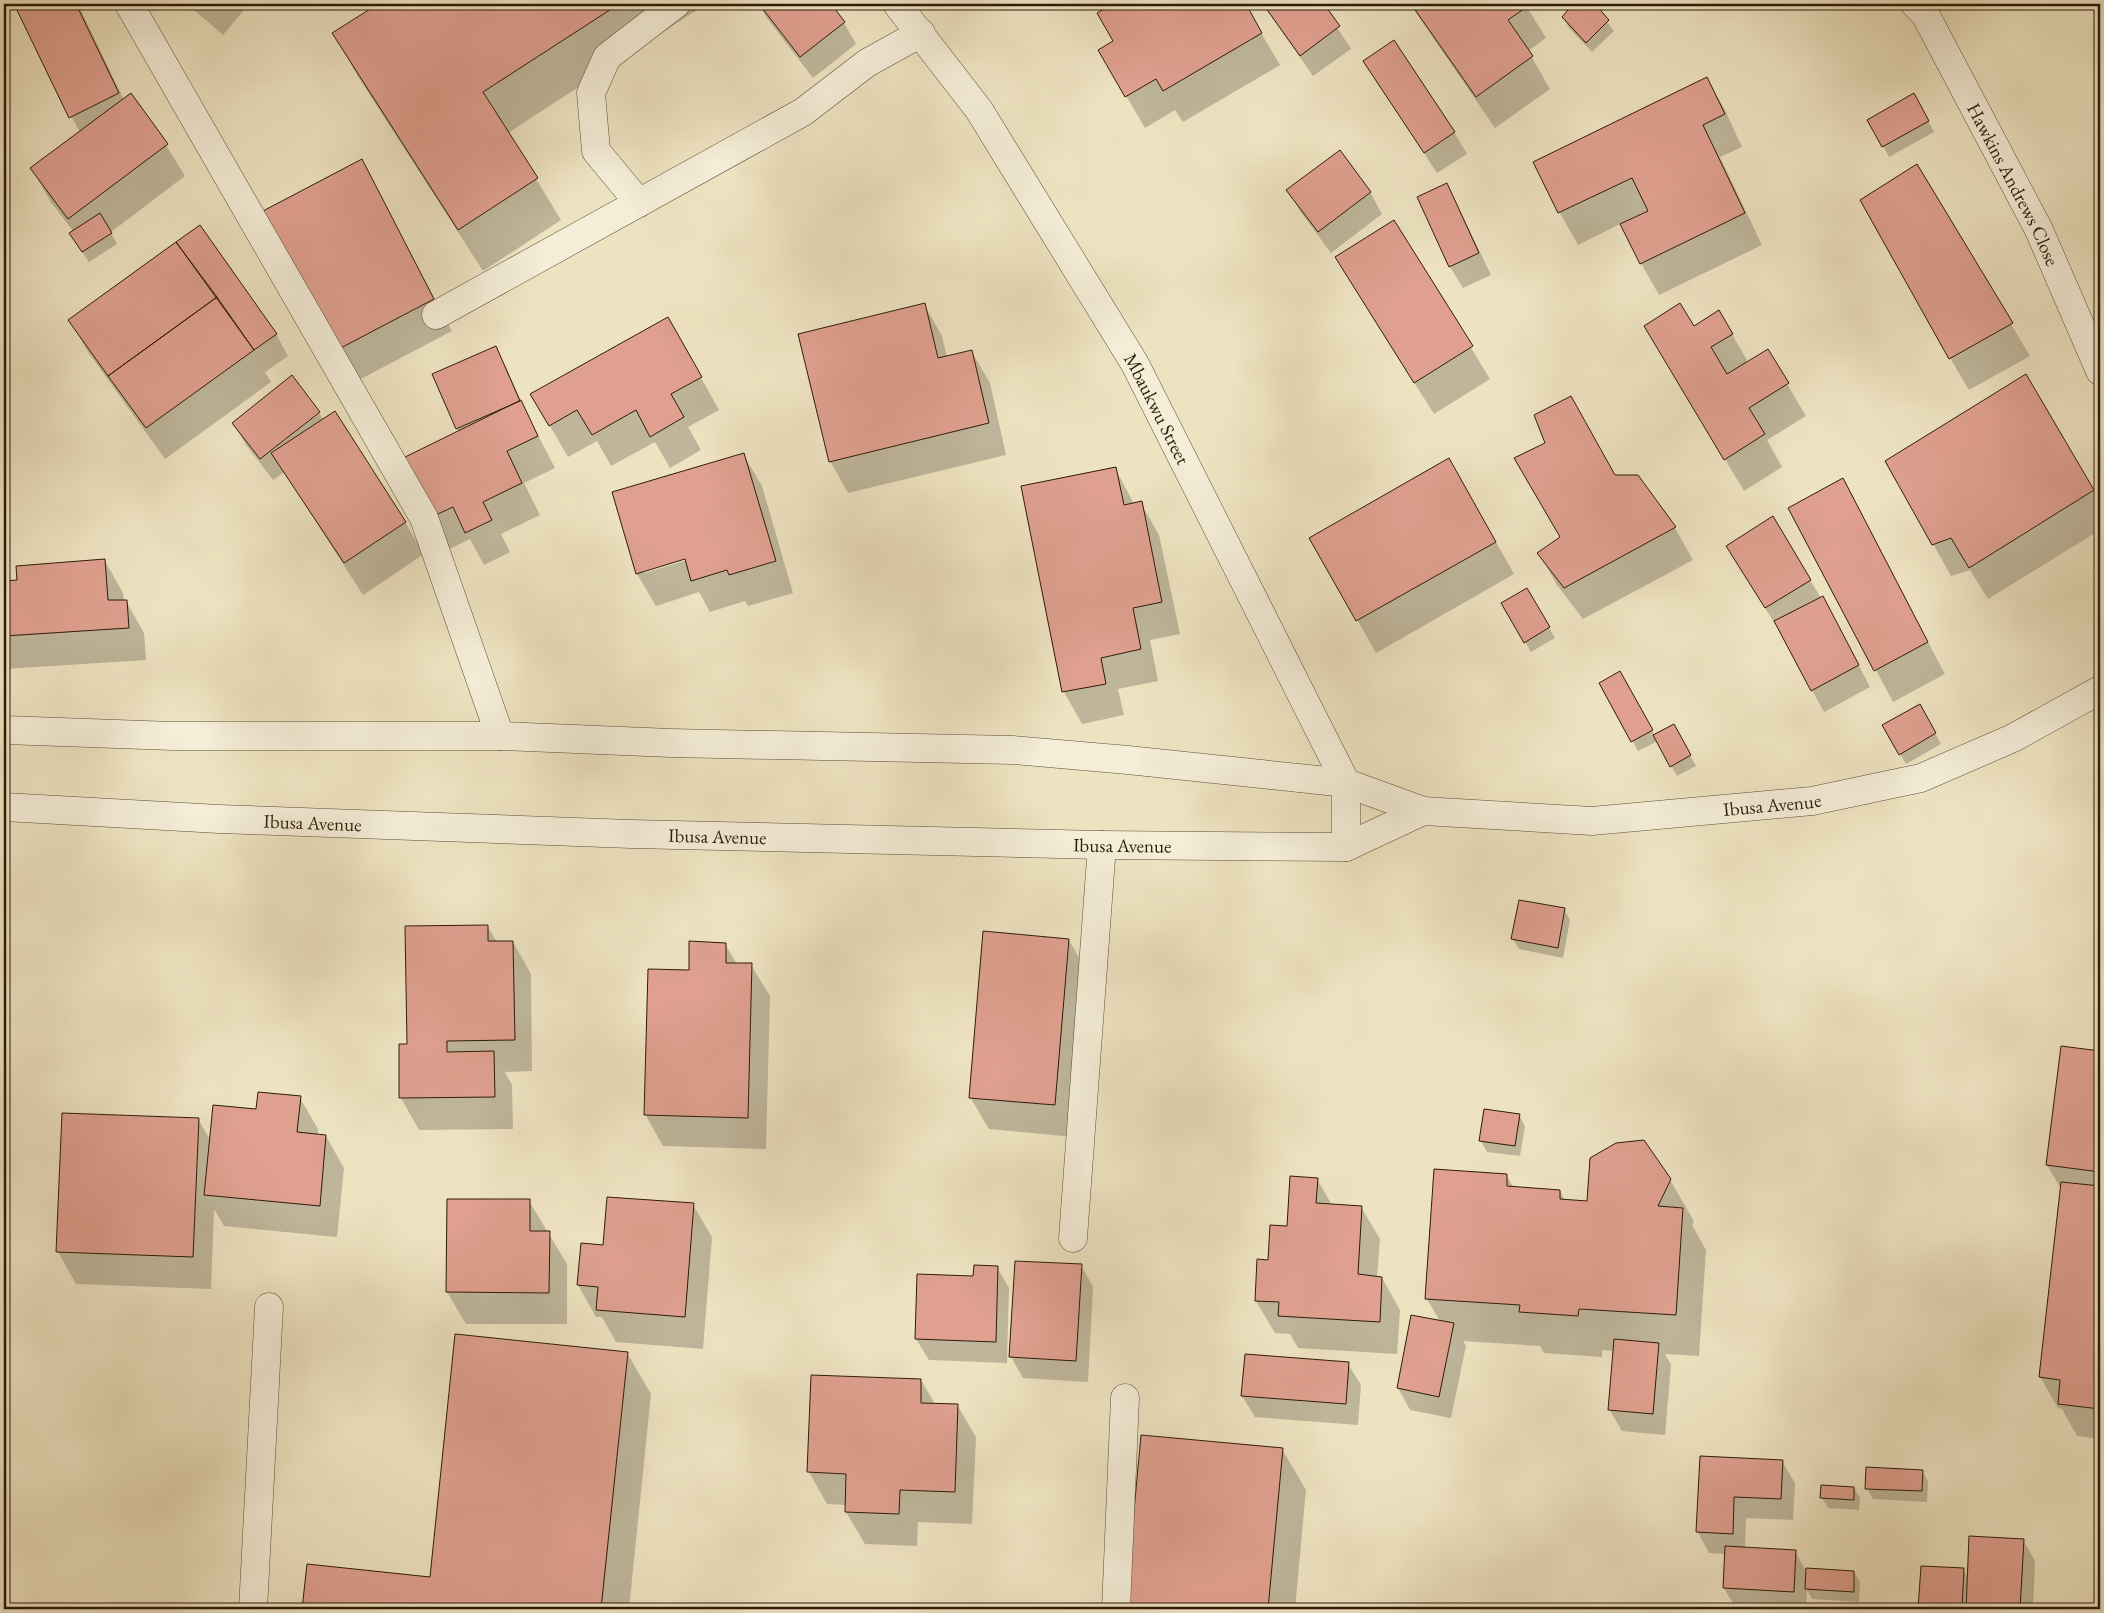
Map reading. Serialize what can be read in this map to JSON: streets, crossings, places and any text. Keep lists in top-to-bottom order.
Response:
{
  "streets": {
    "street": ["Hawkins Andrews Close", "Mbaukwu Street", "Ibusa Avenue"]
  },
  "crossings": [
    ["Mbaukwu Street", "Ibusa Avenue"]
  ]
}
